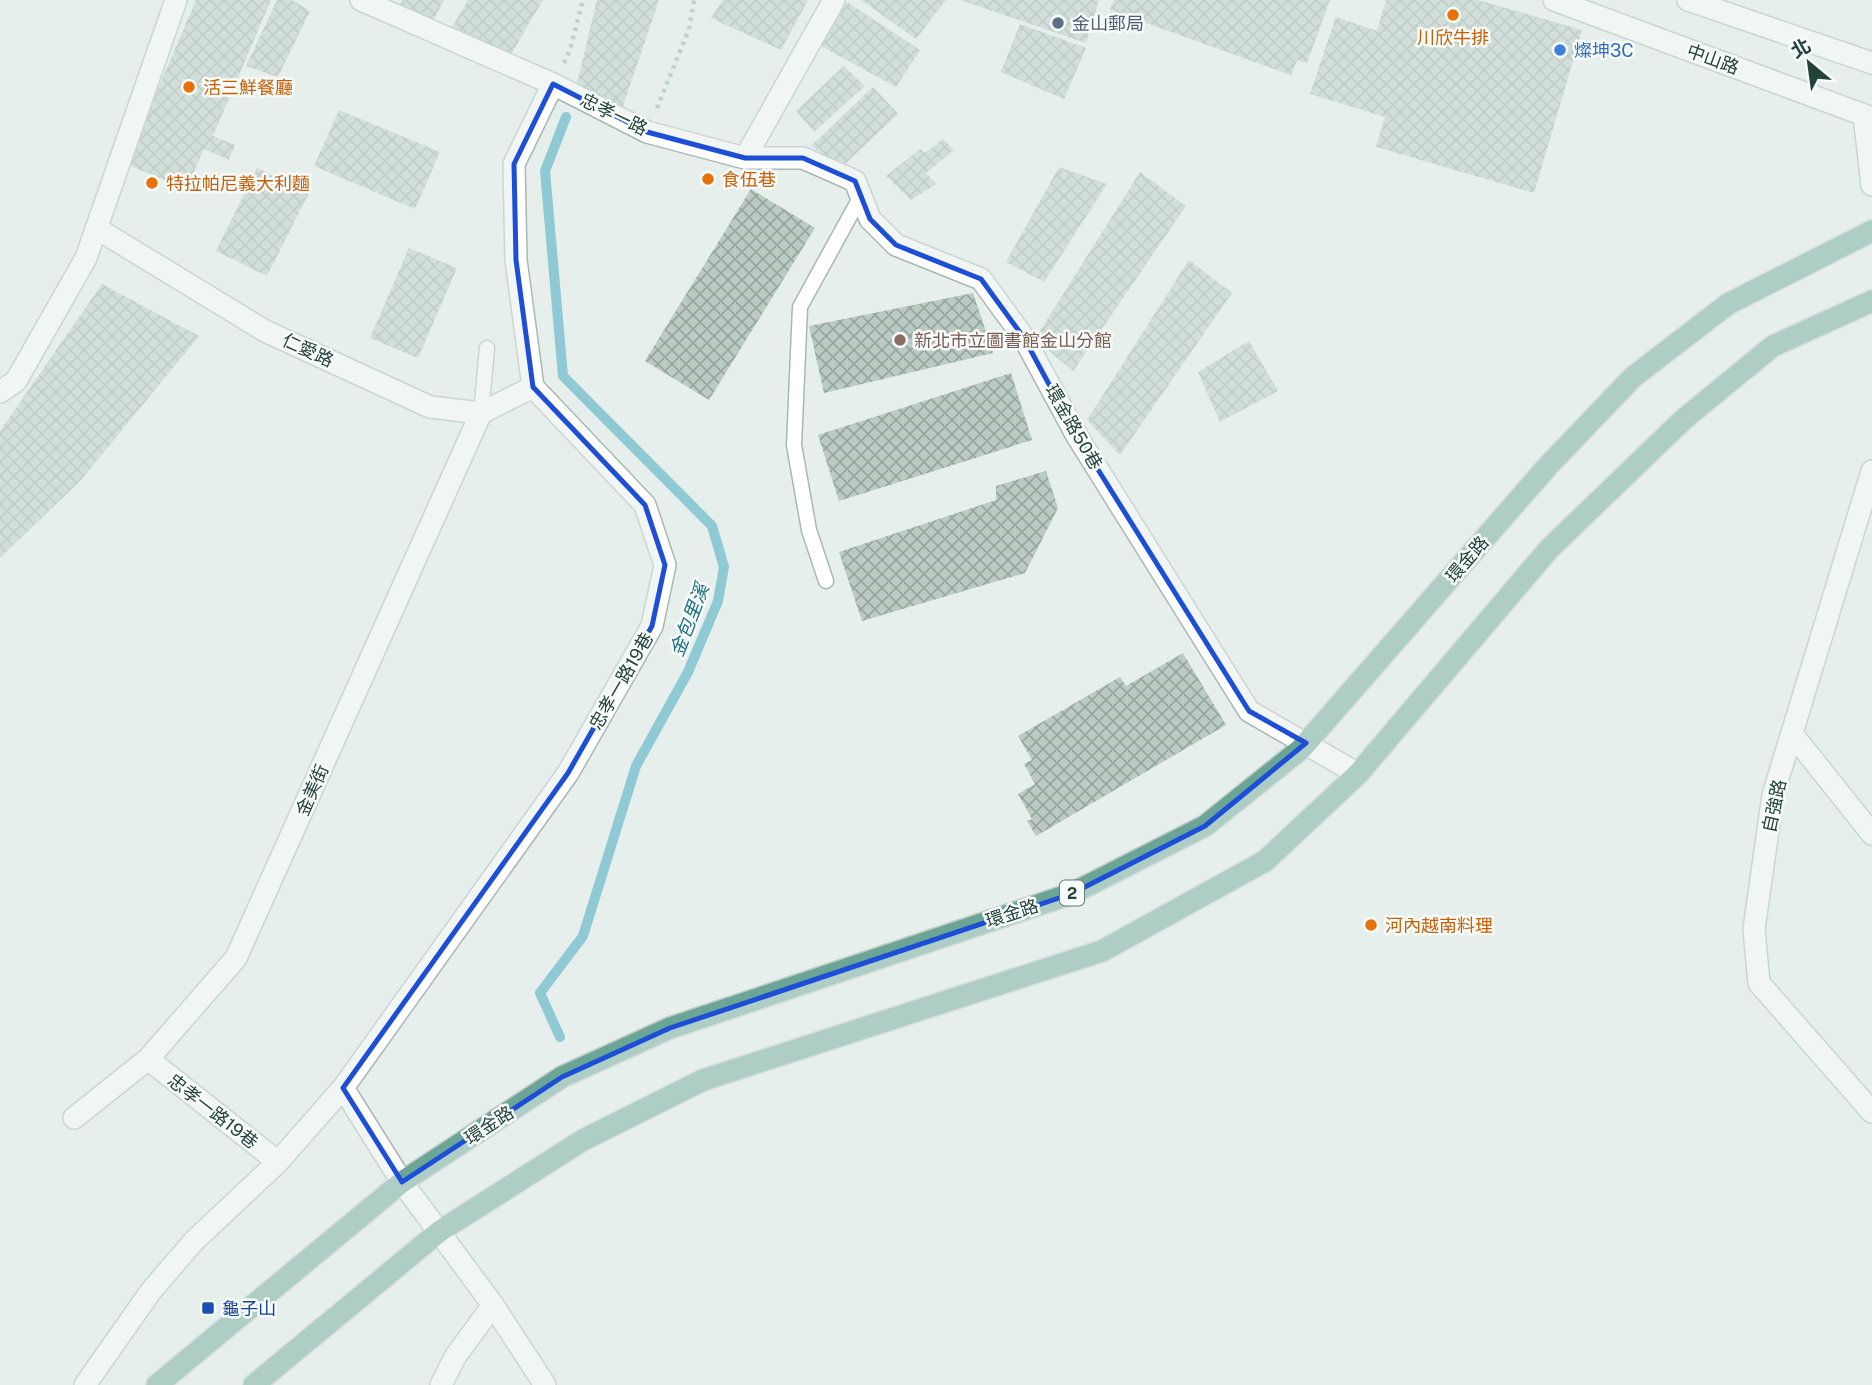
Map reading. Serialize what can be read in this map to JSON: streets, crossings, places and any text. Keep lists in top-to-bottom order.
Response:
{
  "streets": {
    "main road": ["環金路", "2"],
    "street": [
      "中山路",
      "忠孝一路",
      "仁愛路",
      "環金路50巷",
      "忠孝一路19巷",
      "金美街",
      "自強路"
    ]
  },
  "crossings": [
    ["忠孝一路", "環金路50巷"],
    ["仁愛路", "金美街"],
    ["環金路50巷", "環金路"],
    ["忠孝一路19巷", "金美街"]
  ],
  "water": ["金包里溪"],
  "places": {
    "other": [
      "川欣牛排",
      "金山郵局",
      "燦坤3C",
      "活三鮮餐廳",
      "食伍巷",
      "特拉帕尼義大利麵",
      "新北市立圖書館金山分館",
      "河內越南料理"
    ],
    "transit": ["龜子山"]
  },
  "north": "top left"
}
